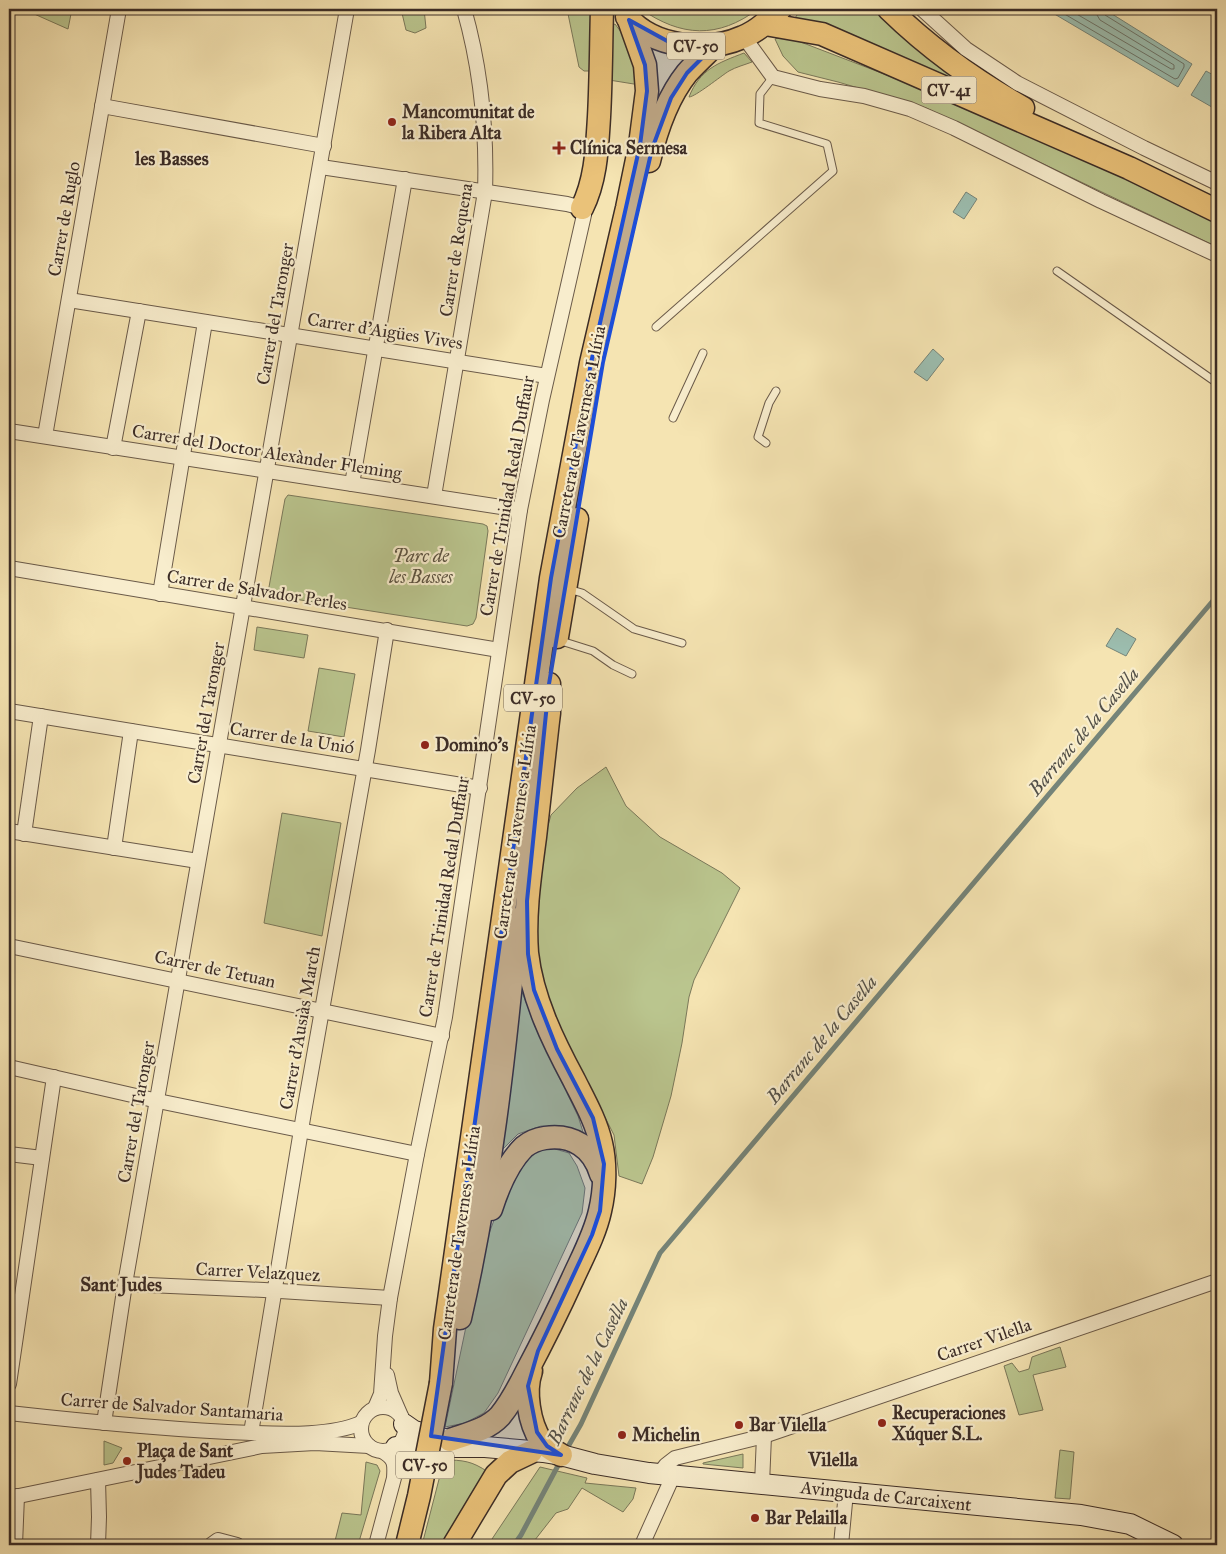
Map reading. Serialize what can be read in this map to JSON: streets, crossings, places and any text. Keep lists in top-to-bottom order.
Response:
{
  "streets": {
    "main road": [
      "CV-50",
      "CV-41",
      "Carretera de Tavernes a Llíria",
      "Avinguda de Carcaixent"
    ],
    "street": [
      "Carrer de Ruglo",
      "Carrer de Requena",
      "Carrer del Taronger",
      "Carrer d'Aigües Vives",
      "Carrer del Doctor Alexànder Fleming",
      "Carrer de Trinidad Redal Duffaur",
      "Carrer de Salvador Perles",
      "Carrer de la Unió",
      "Carrer de Tetuan",
      "Carrer d'Ausiàs March",
      "Carrer Velazquez",
      "Carrer Vilella",
      "Carrer de Salvador Santamaria"
    ]
  },
  "crossings": [
    ["CV-50", "CV-41"],
    ["CV-50", "Carretera de Tavernes a Llíria"],
    ["Carrer de Ruglo", "Carrer d'Aigües Vives"],
    ["Carrer de Ruglo", "Carrer del Doctor Alexànder Fleming"],
    ["Carrer de Requena", "Carrer d'Aigües Vives"],
    ["Carrer de Requena", "Carrer del Doctor Alexànder Fleming"],
    ["Carrer del Taronger", "Carrer d'Aigües Vives"],
    ["Carrer del Taronger", "Carrer del Doctor Alexànder Fleming"],
    ["Carrer del Taronger", "Carrer de Salvador Perles"],
    ["Carrer del Taronger", "Carrer de la Unió"],
    ["Carrer del Taronger", "Carrer de Tetuan"],
    ["Carrer del Taronger", "Carrer Velazquez"],
    ["Carrer del Taronger", "Carrer de Salvador Santamaria"],
    ["Carrer d'Aigües Vives", "Carrer de Trinidad Redal Duffaur"],
    ["Carrer del Doctor Alexànder Fleming", "Carrer de Trinidad Redal Duffaur"],
    ["Carrer de Trinidad Redal Duffaur", "Carrer de Salvador Perles"],
    ["Carrer de Trinidad Redal Duffaur", "Carrer de la Unió"],
    ["Carrer de Trinidad Redal Duffaur", "Carrer de Tetuan"],
    ["Carrer de Trinidad Redal Duffaur", "Carrer Velazquez"],
    ["Carrer de Trinidad Redal Duffaur", "Carrer de Salvador Santamaria"],
    ["Carrer de Salvador Perles", "Carrer d'Ausiàs March"],
    ["Carrer de la Unió", "Carrer d'Ausiàs March"],
    ["Carrer de Tetuan", "Carrer d'Ausiàs March"],
    ["Carrer d'Ausiàs March", "Carrer Velazquez"],
    ["Carrer d'Ausiàs March", "Carrer de Salvador Santamaria"],
    ["Carrer Vilella", "Avinguda de Carcaixent"]
  ],
  "districts": ["les Basses", "Sant Judes", "Vilella"],
  "water": ["Barranc de la Casella"],
  "parks": ["Parc de les Basses"],
  "places": {
    "other": [
      "Mancomunitat de la Ribera Alta",
      "Domino's",
      "Recuperaciones Xúquer S.L.",
      "Bar Vilella",
      "Michelin",
      "Plaça de Sant Judes Tadeu",
      "Bar Pelailla"
    ],
    "health": ["Clínica Sermesa"]
  }
}
